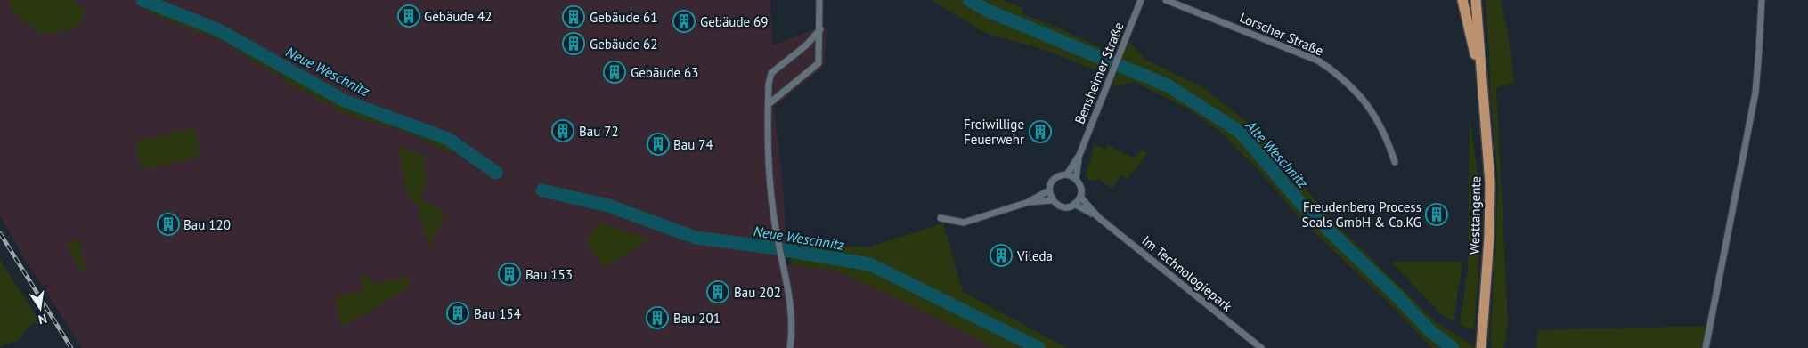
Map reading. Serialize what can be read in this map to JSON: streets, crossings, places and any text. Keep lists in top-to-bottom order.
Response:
{
  "streets": {
    "main road": ["Westtangente"],
    "street": ["Lorscher Straße", "Bensheimer Straße", "Im Technologiepark"]
  },
  "crossings": [
    ["Bensheimer Straße", "Im Technologiepark"]
  ],
  "water": ["Neue Weschnitz", "Alte Weschnitz"],
  "places": {
    "building": [
      "Gebäude 42",
      "Gebäude 61",
      "Gebäude 69",
      "Gebäude 62",
      "Gebäude 63",
      "Bau 72",
      "Freiwillige Feuerwehr",
      "Bau 74",
      "Freudenberg Process Seals GmbH & Co.KG",
      "Bau 120",
      "Vileda",
      "Bau 153",
      "Bau 202",
      "Bau 154",
      "Bau 201"
    ]
  },
  "north": "bottom"
}
